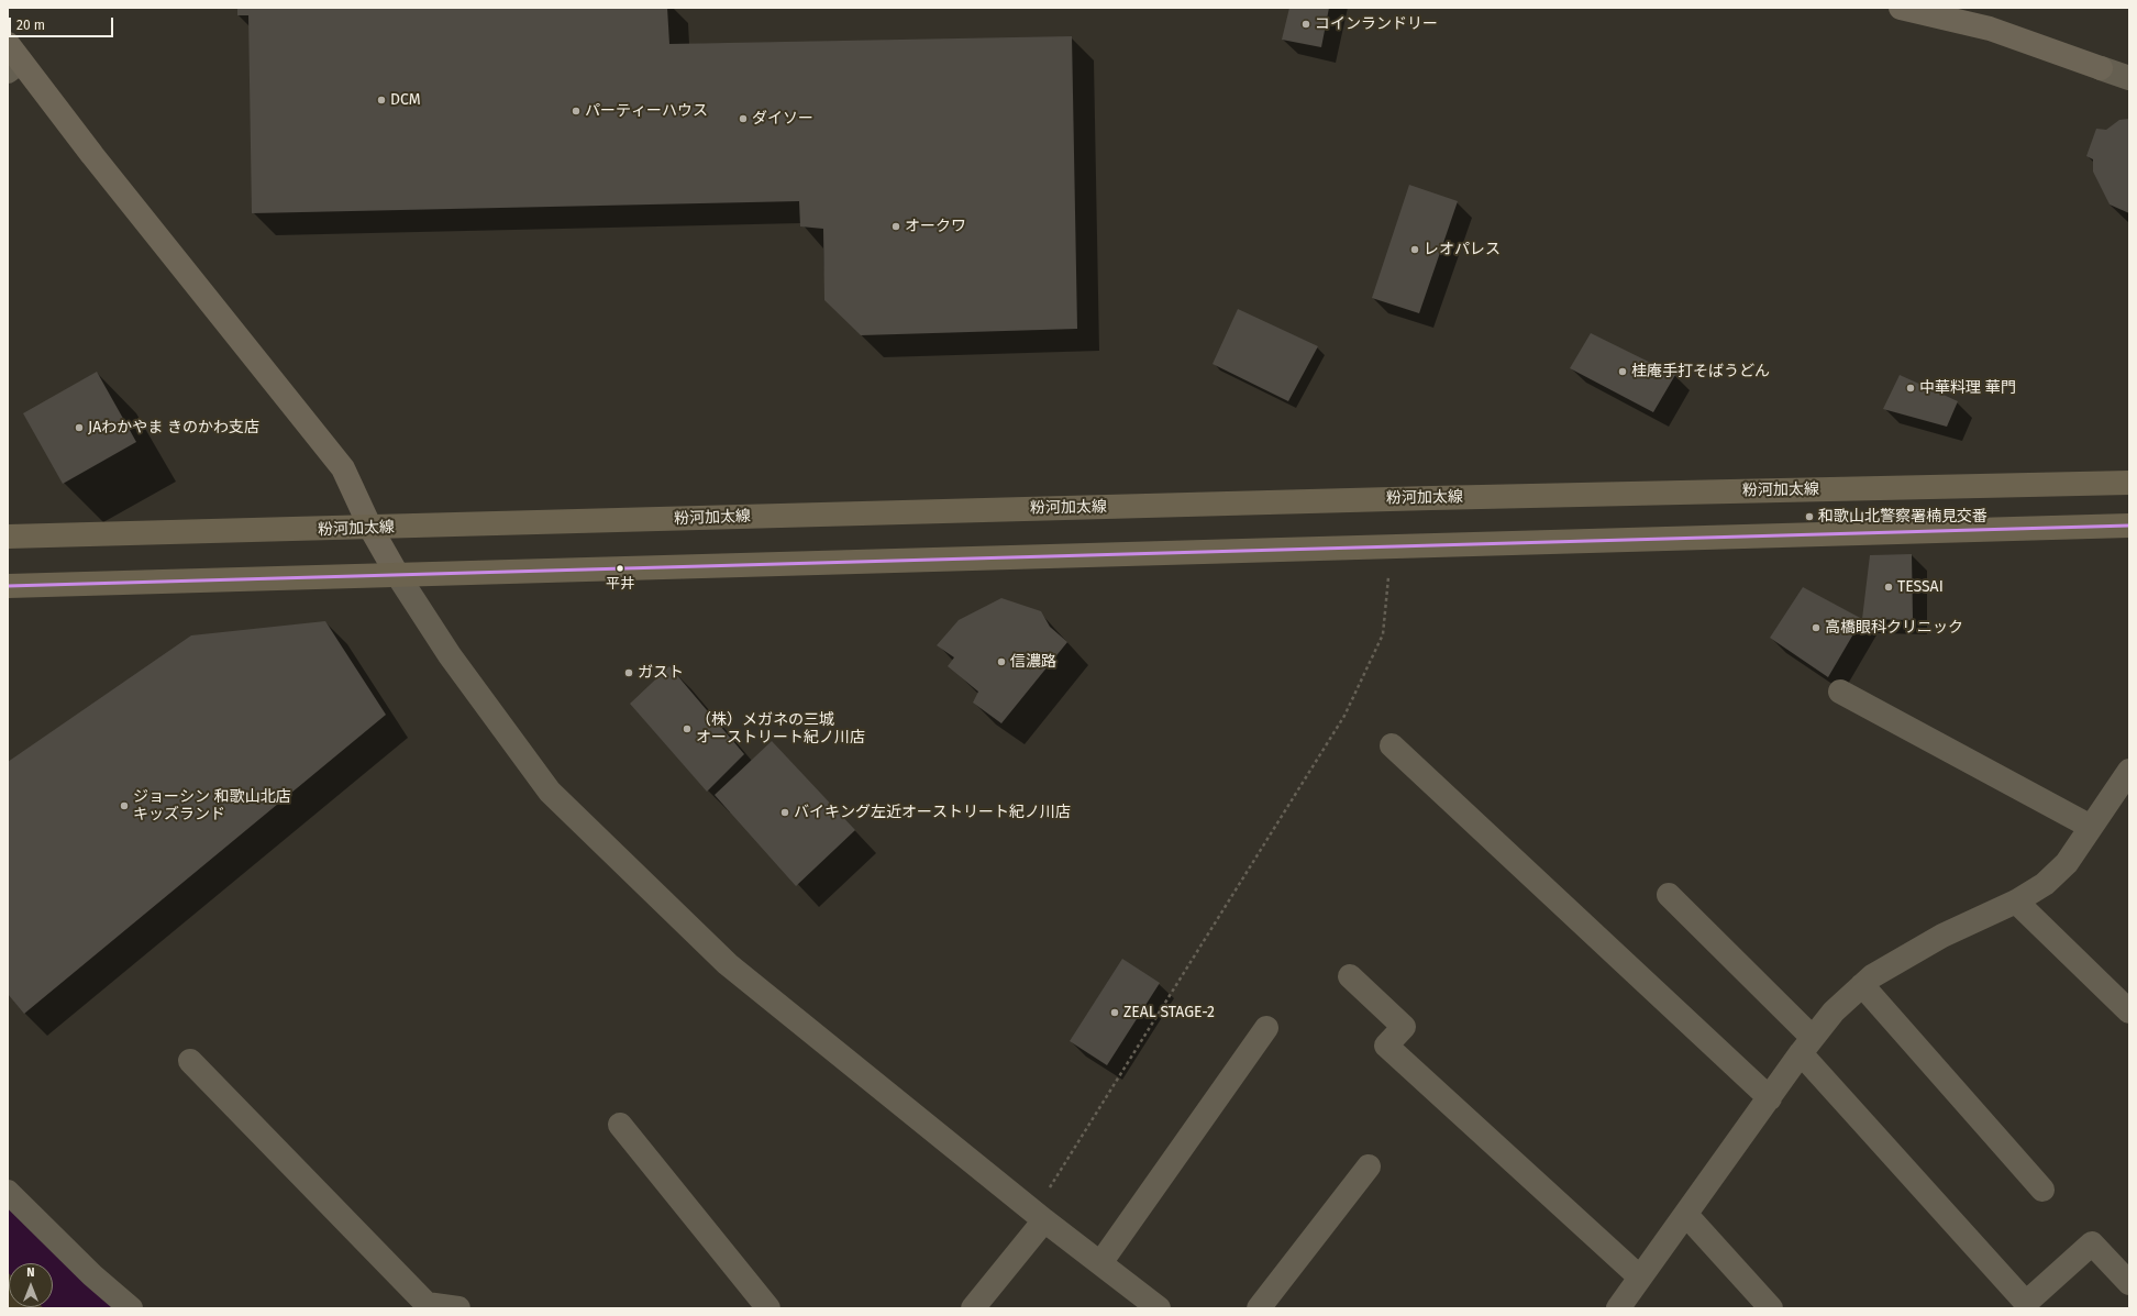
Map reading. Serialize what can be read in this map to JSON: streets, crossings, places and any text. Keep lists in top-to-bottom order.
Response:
{
  "streets": {
    "main road": ["粉河加太線"]
  },
  "places": [
    "コインランドリー",
    "DCM",
    "パーティーハウス",
    "ダイソー",
    "オークワ",
    "レオパレス",
    "桂庵手打そばうどん",
    "中華料理 華門",
    "JAわかやま きのかわ支店",
    "和歌山北警察署楠見交番",
    "平井",
    "TESSAI",
    "高橋眼科クリニック",
    "信濃路",
    "ガスト",
    "（株）メガネの三城 オーストリート紀ノ川店",
    "ジョーシン 和歌山北店 キッズランド",
    "バイキング左近オーストリート紀ノ川店",
    "ZEAL STAGE-2"
  ],
  "scale_bar": "20 m",
  "north": "top"
}
